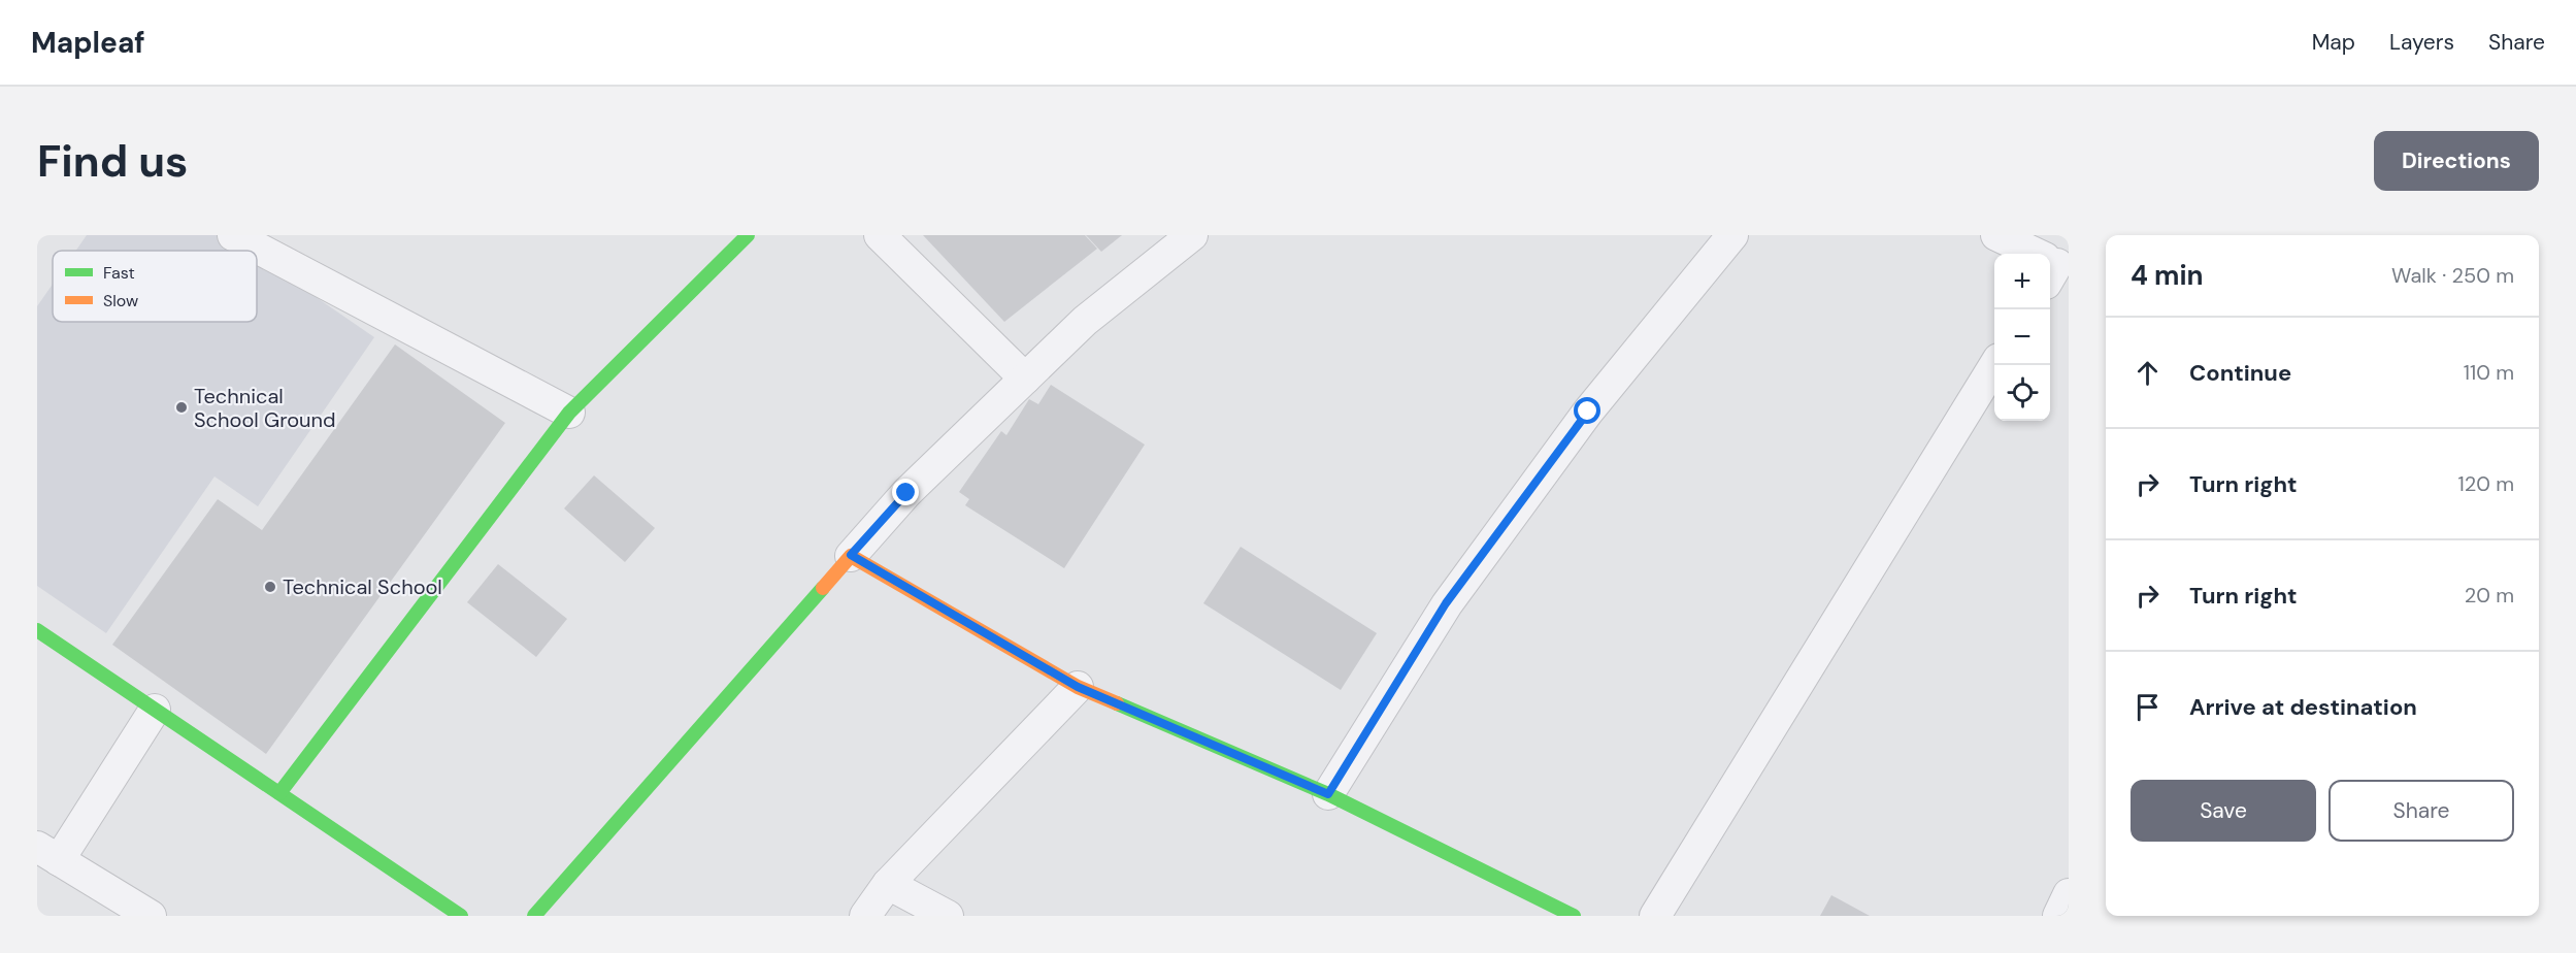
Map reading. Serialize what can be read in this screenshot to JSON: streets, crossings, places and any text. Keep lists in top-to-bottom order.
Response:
{
  "places": ["Technical School Ground", "Technical School"],
  "legend": ["Fast", "Slow"],
  "page": {
    "header": "Mapleaf",
    "nav": ["Map", "Layers", "Share"],
    "buttons": [
      "Directions",
      ["Save", "Share"]
    ],
    "title": "Find us",
    "heading": ["4 min", "Walk · 250 m"],
    "map_buttons": ["+", "−"],
    "list": [
      ["Continue", "110 m"],
      ["Turn right", "120 m"],
      ["Turn right", "20 m"],
      "Arrive at destination"
    ]
  }
}
